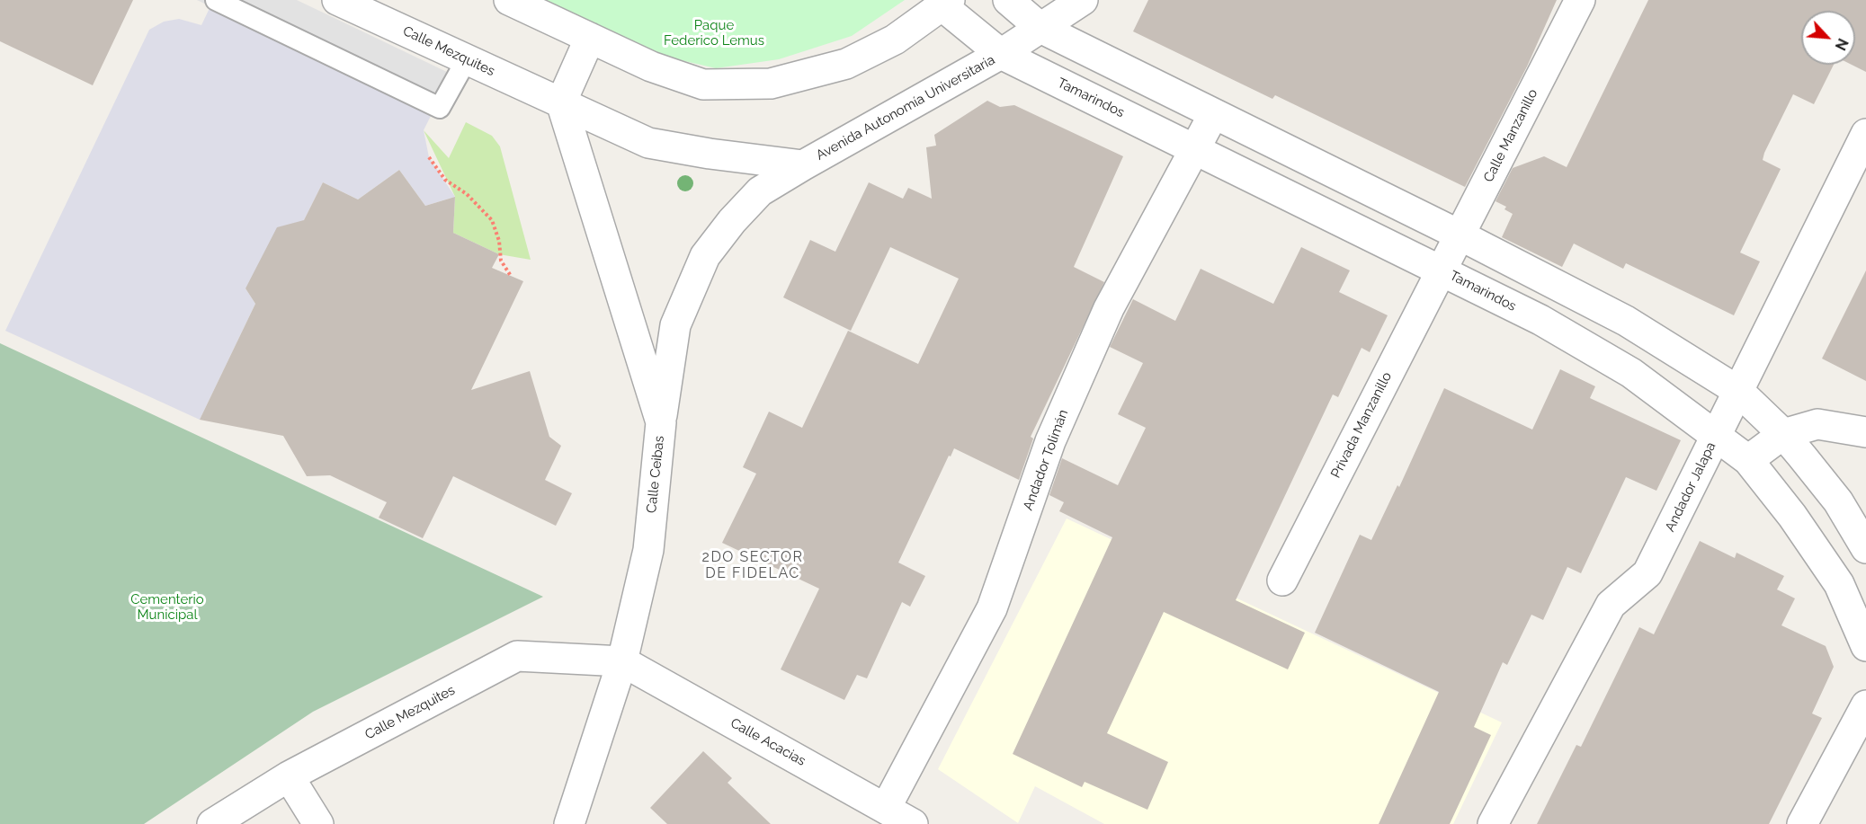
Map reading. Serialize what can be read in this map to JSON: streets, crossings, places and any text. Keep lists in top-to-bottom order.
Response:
{
  "streets": {
    "street": [
      "Calle Mezquites",
      "Tamarindos",
      "Avenida Autonomía Universitaria",
      "Calle Manzanillo",
      "Privada Manzanillo",
      "Andador Tolimán",
      "Calle Ceibas",
      "Andador Jalapa",
      "Calle Acacias"
    ]
  },
  "crossings": [
    ["Calle Mezquites", "Avenida Autonomía Universitaria"],
    ["Calle Mezquites", "Calle Ceibas"],
    ["Calle Mezquites", "Calle Acacias"],
    ["Tamarindos", "Avenida Autonomía Universitaria"],
    ["Tamarindos", "Calle Manzanillo"],
    ["Tamarindos", "Privada Manzanillo"],
    ["Tamarindos", "Andador Tolimán"],
    ["Tamarindos", "Andador Jalapa"],
    ["Avenida Autonomía Universitaria", "Calle Ceibas"],
    ["Calle Manzanillo", "Privada Manzanillo"],
    ["Andador Tolimán", "Calle Acacias"],
    ["Calle Ceibas", "Calle Acacias"]
  ],
  "districts": ["2DO SECTOR DE FIDELAC"],
  "parks": ["Paque Federico Lemus", "Cementerio Municipal"],
  "north": "bottom right"
}
